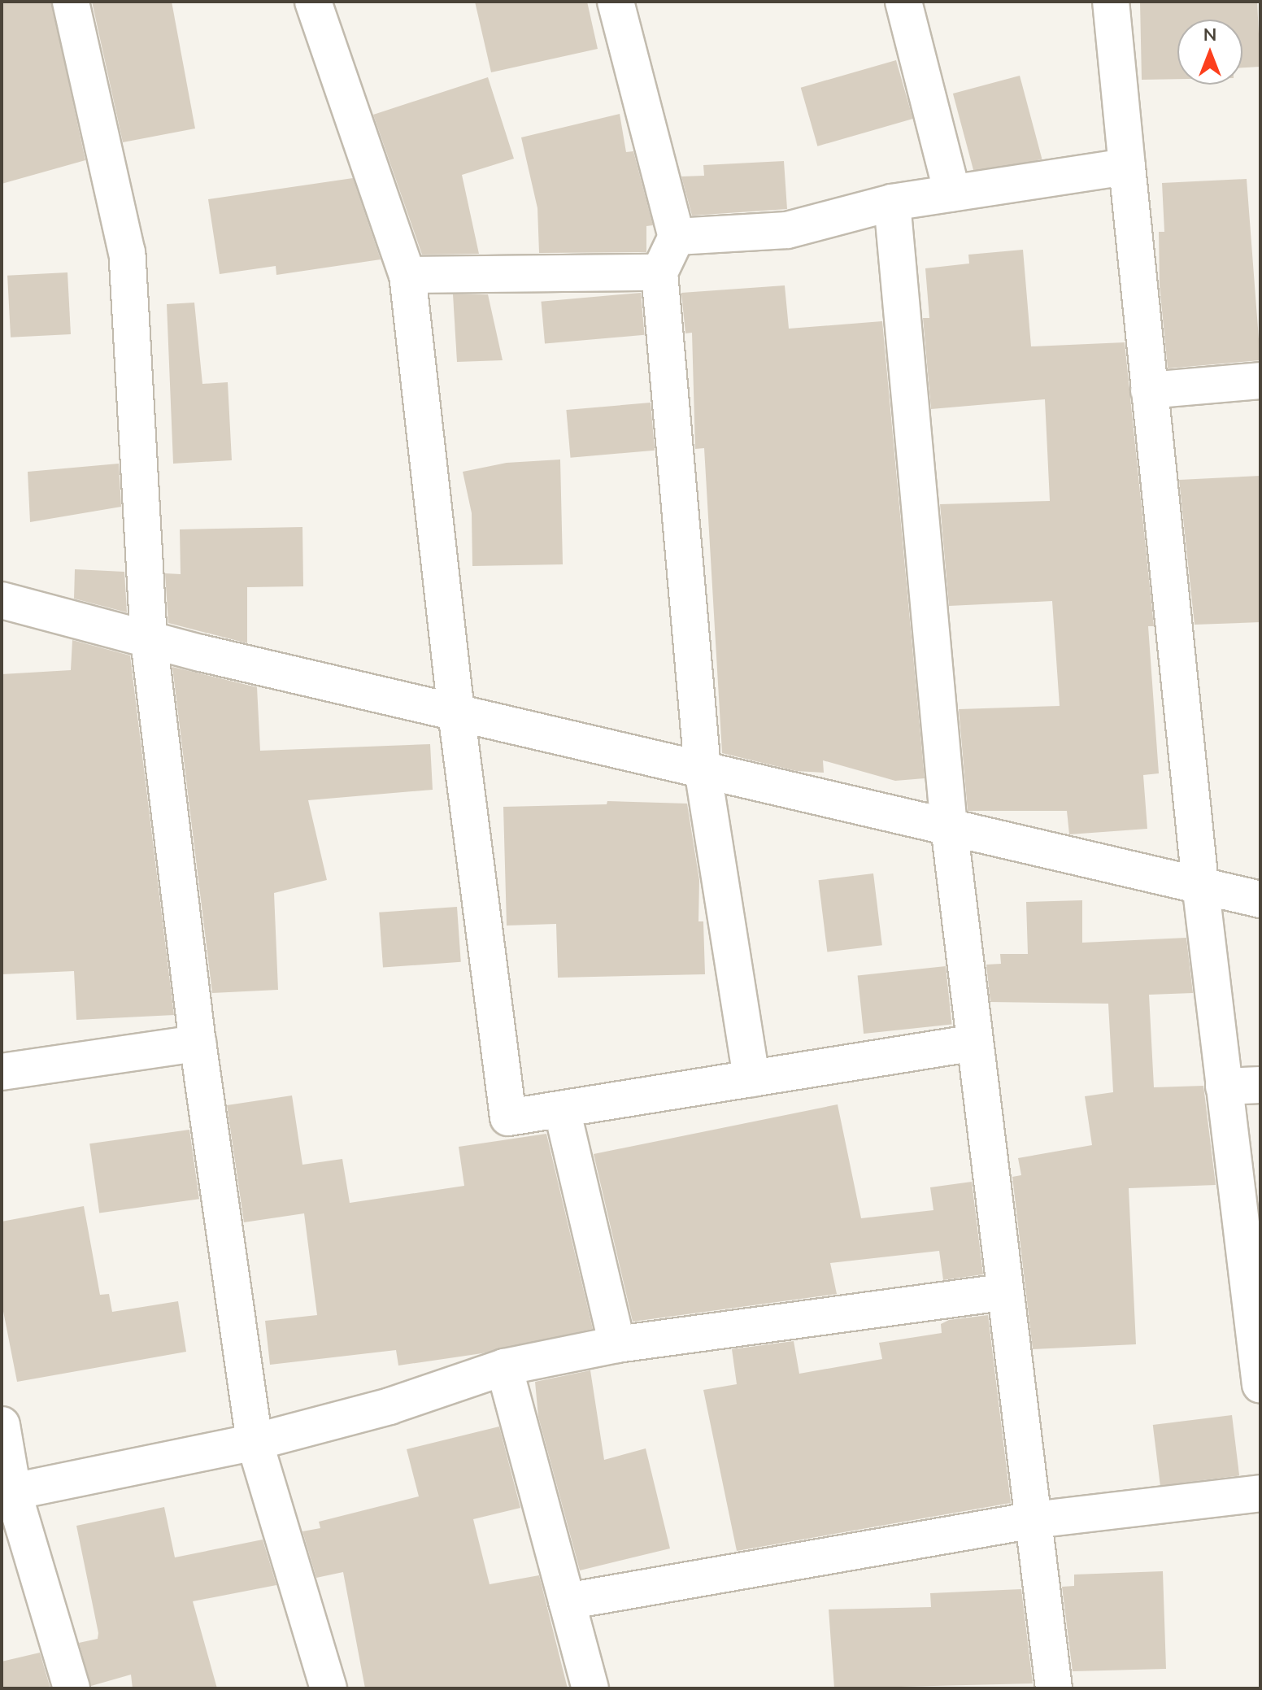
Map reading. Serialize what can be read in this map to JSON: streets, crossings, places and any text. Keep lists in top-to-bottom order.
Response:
{
  "north": "top"
}
